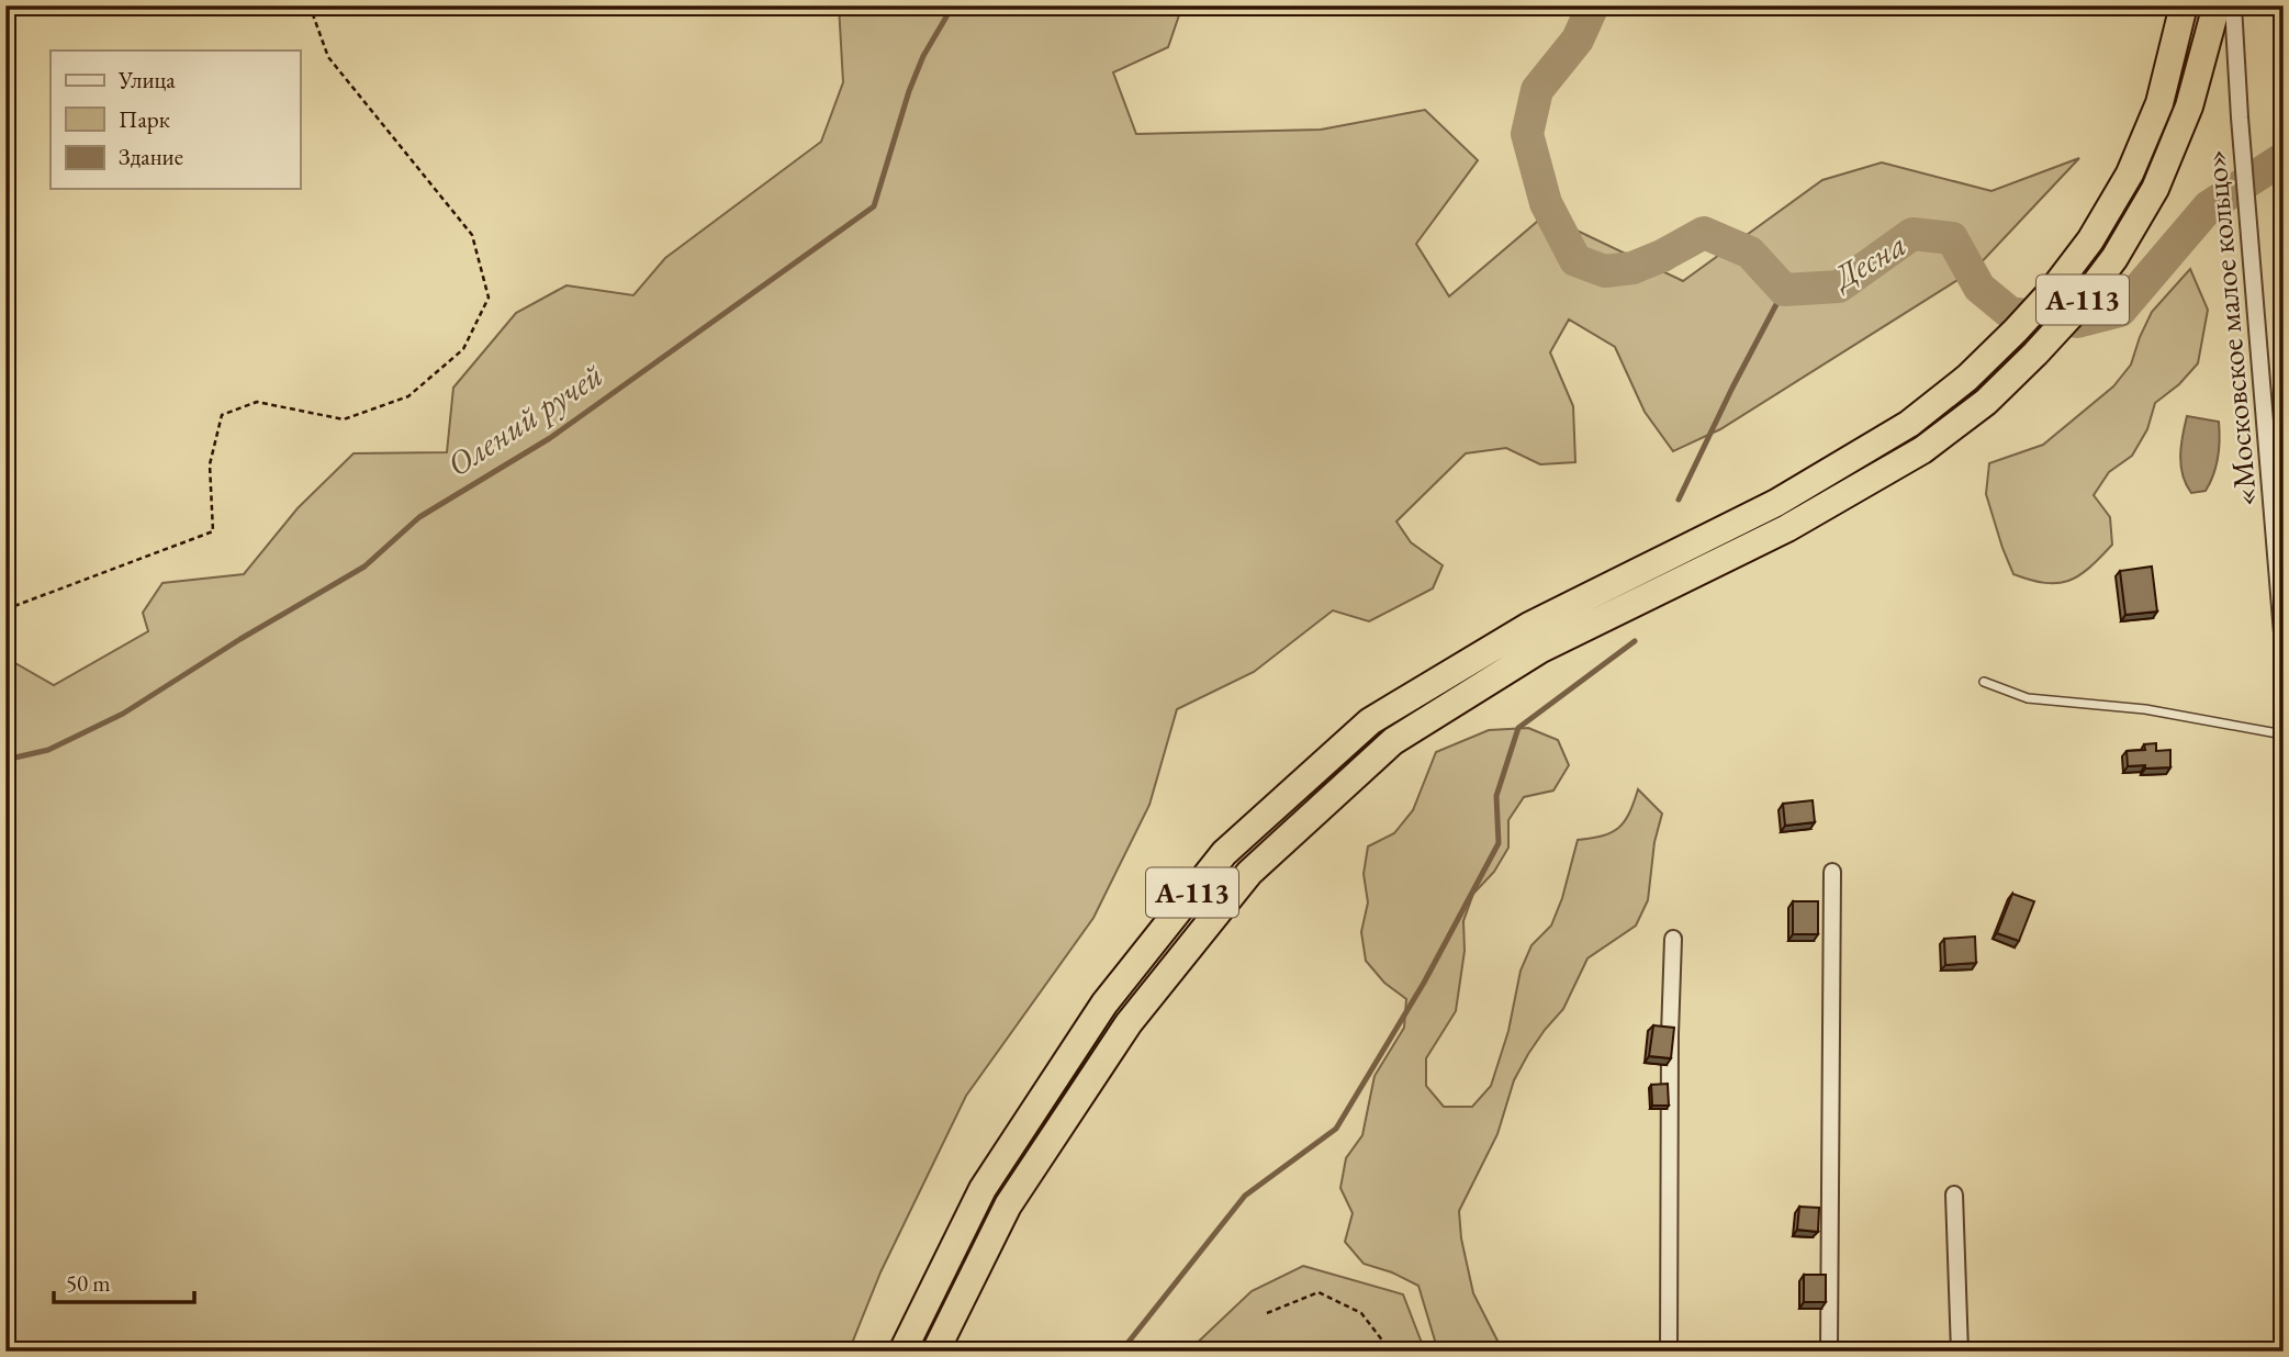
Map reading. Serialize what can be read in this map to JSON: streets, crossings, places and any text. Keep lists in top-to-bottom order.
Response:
{
  "streets": {
    "highway": ["А-113"],
    "street": ["«Московское малое кольцо»"]
  },
  "water": ["Десна", "Олений ручей"],
  "legend": ["Улица", "Парк", "Здание"],
  "scale_bar": "50 m"
}
